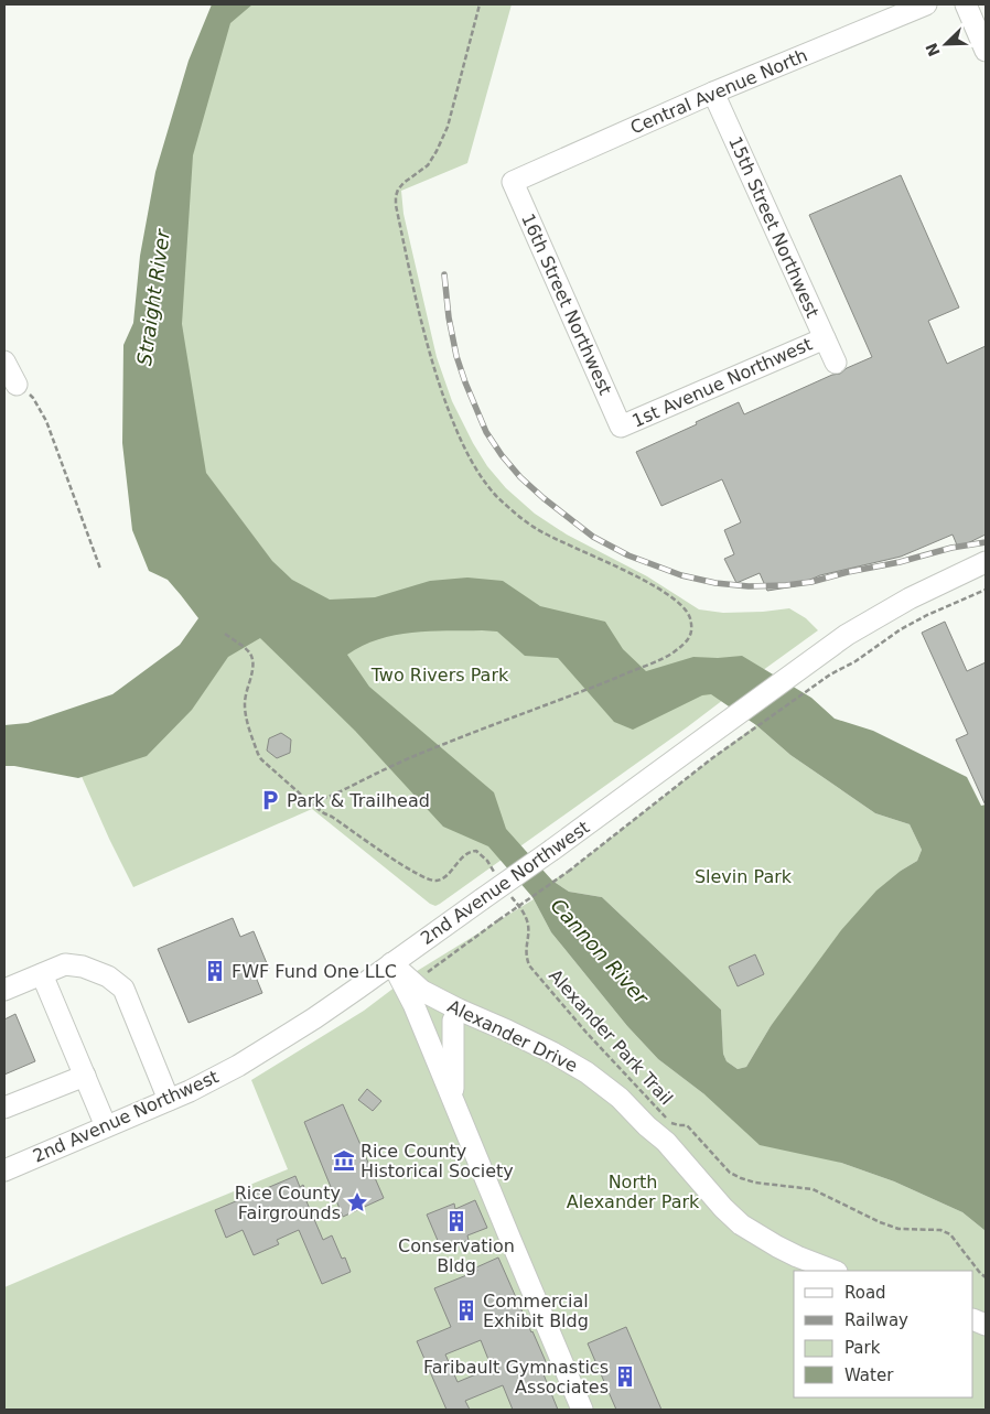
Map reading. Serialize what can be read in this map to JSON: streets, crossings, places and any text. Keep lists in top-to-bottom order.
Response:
{
  "streets": {
    "street": [
      "Central Avenue North",
      "15th Street Northwest",
      "16th Street Northwest",
      "1st Avenue Northwest",
      "2nd Avenue Northwest",
      "Alexander Drive"
    ],
    "path": ["Alexander Park Trail"]
  },
  "crossings": [
    ["Central Avenue North", "15th Street Northwest"],
    ["Central Avenue North", "16th Street Northwest"],
    ["15th Street Northwest", "1st Avenue Northwest"],
    ["16th Street Northwest", "1st Avenue Northwest"],
    ["2nd Avenue Northwest", "Alexander Drive"]
  ],
  "water": ["Straight River", "Cannon River"],
  "parks": ["Two Rivers Park", "Slevin Park", "North Alexander Park"],
  "places": {
    "parking": ["Park & Trailhead"],
    "building": [
      "FWF Fund One LLC",
      "Conservation Bldg",
      "Commercial Exhibit Bldg",
      "Faribault Gymnastics Associates"
    ],
    "museum": ["Rice County Historical Society"],
    "place": ["Rice County Fairgrounds"]
  },
  "legend": [
    "Road",
    "Railway",
    "Park",
    "Water"
  ],
  "north": "bottom left"
}
